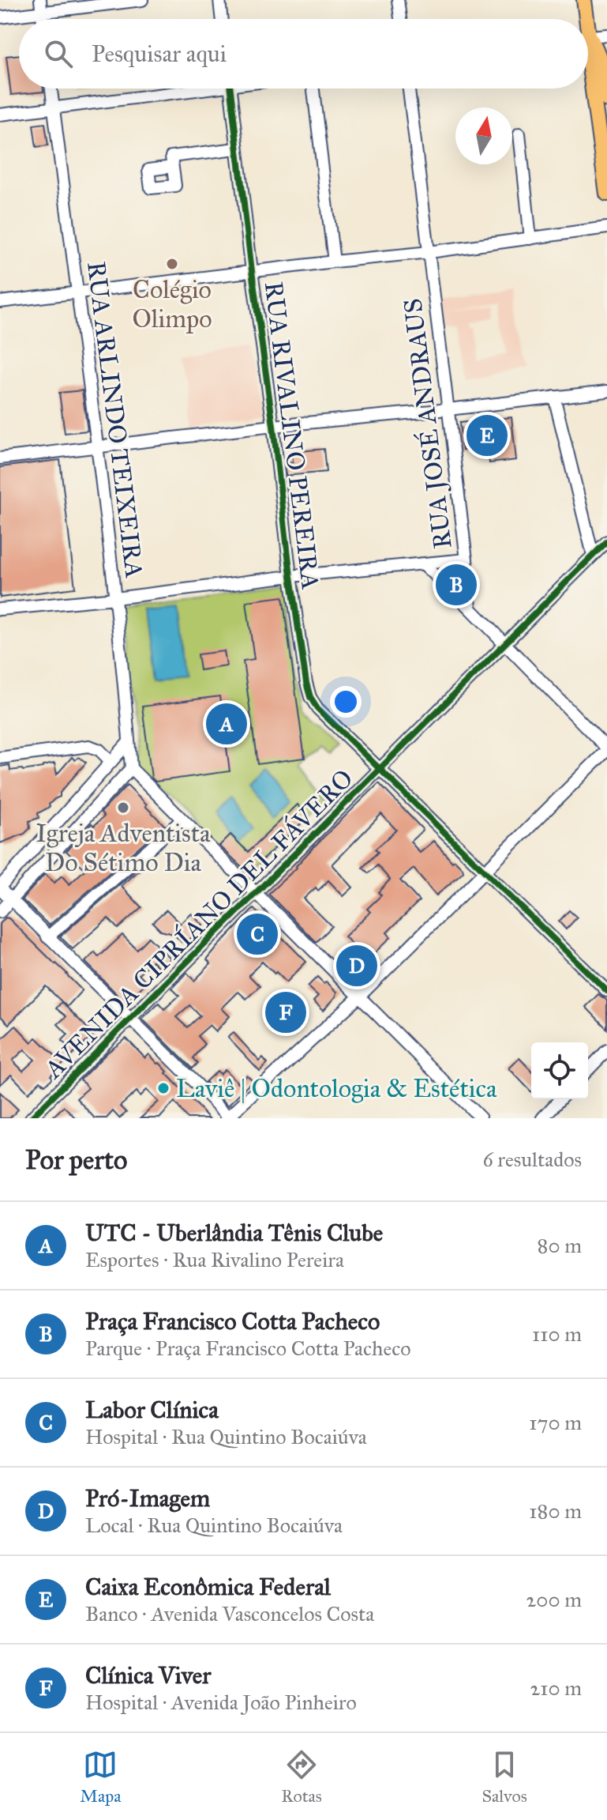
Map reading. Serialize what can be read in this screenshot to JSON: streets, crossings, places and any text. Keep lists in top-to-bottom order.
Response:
{
  "streets": {
    "street": [
      "RUA ARLINDO TEIXEIRA",
      "RUA JOSÉ ANDRAUS",
      "RUA RIVALINO PEREIRA",
      "AVENIDA CIPRÍANO DEL FÁVERO"
    ]
  },
  "crossings": [
    ["RUA RIVALINO PEREIRA", "AVENIDA CIPRÍANO DEL FÁVERO"]
  ],
  "places": ["Colégio Olimpo", "Igreja Adventista Do Sétimo Dia", "Laviê | Odontologia & Estética"],
  "north": "top",
  "page": {
    "search": "Pesquisar aqui",
    "pins": [
      "E",
      "B",
      "A",
      "C",
      "D",
      "F"
    ],
    "heading": ["Por perto", "6 resultados"],
    "list": [
      {
        "mark": "A",
        "name": "UTC - Uberlândia Tênis Clube",
        "note": "Esportes · Rua Rivalino Pereira",
        "value": "80 m"
      },
      {
        "mark": "B",
        "name": "Praça Francisco Cotta Pacheco",
        "note": "Parque · Praça Francisco Cotta Pacheco",
        "value": "110 m"
      },
      {
        "mark": "C",
        "name": "Labor Clínica",
        "note": "Hospital · Rua Quintino Bocaiúva",
        "value": "170 m"
      },
      {
        "mark": "D",
        "name": "Pró-Imagem",
        "note": "Local · Rua Quintino Bocaiúva",
        "value": "180 m"
      },
      {
        "mark": "E",
        "name": "Caixa Econômica Federal",
        "note": "Banco · Avenida Vasconcelos Costa",
        "value": "200 m"
      },
      {
        "mark": "F",
        "name": "Clínica Viver",
        "note": "Hospital · Avenida João Pinheiro",
        "value": "210 m"
      }
    ],
    "nav": ["Mapa", "Rotas", "Salvos"]
  }
}
